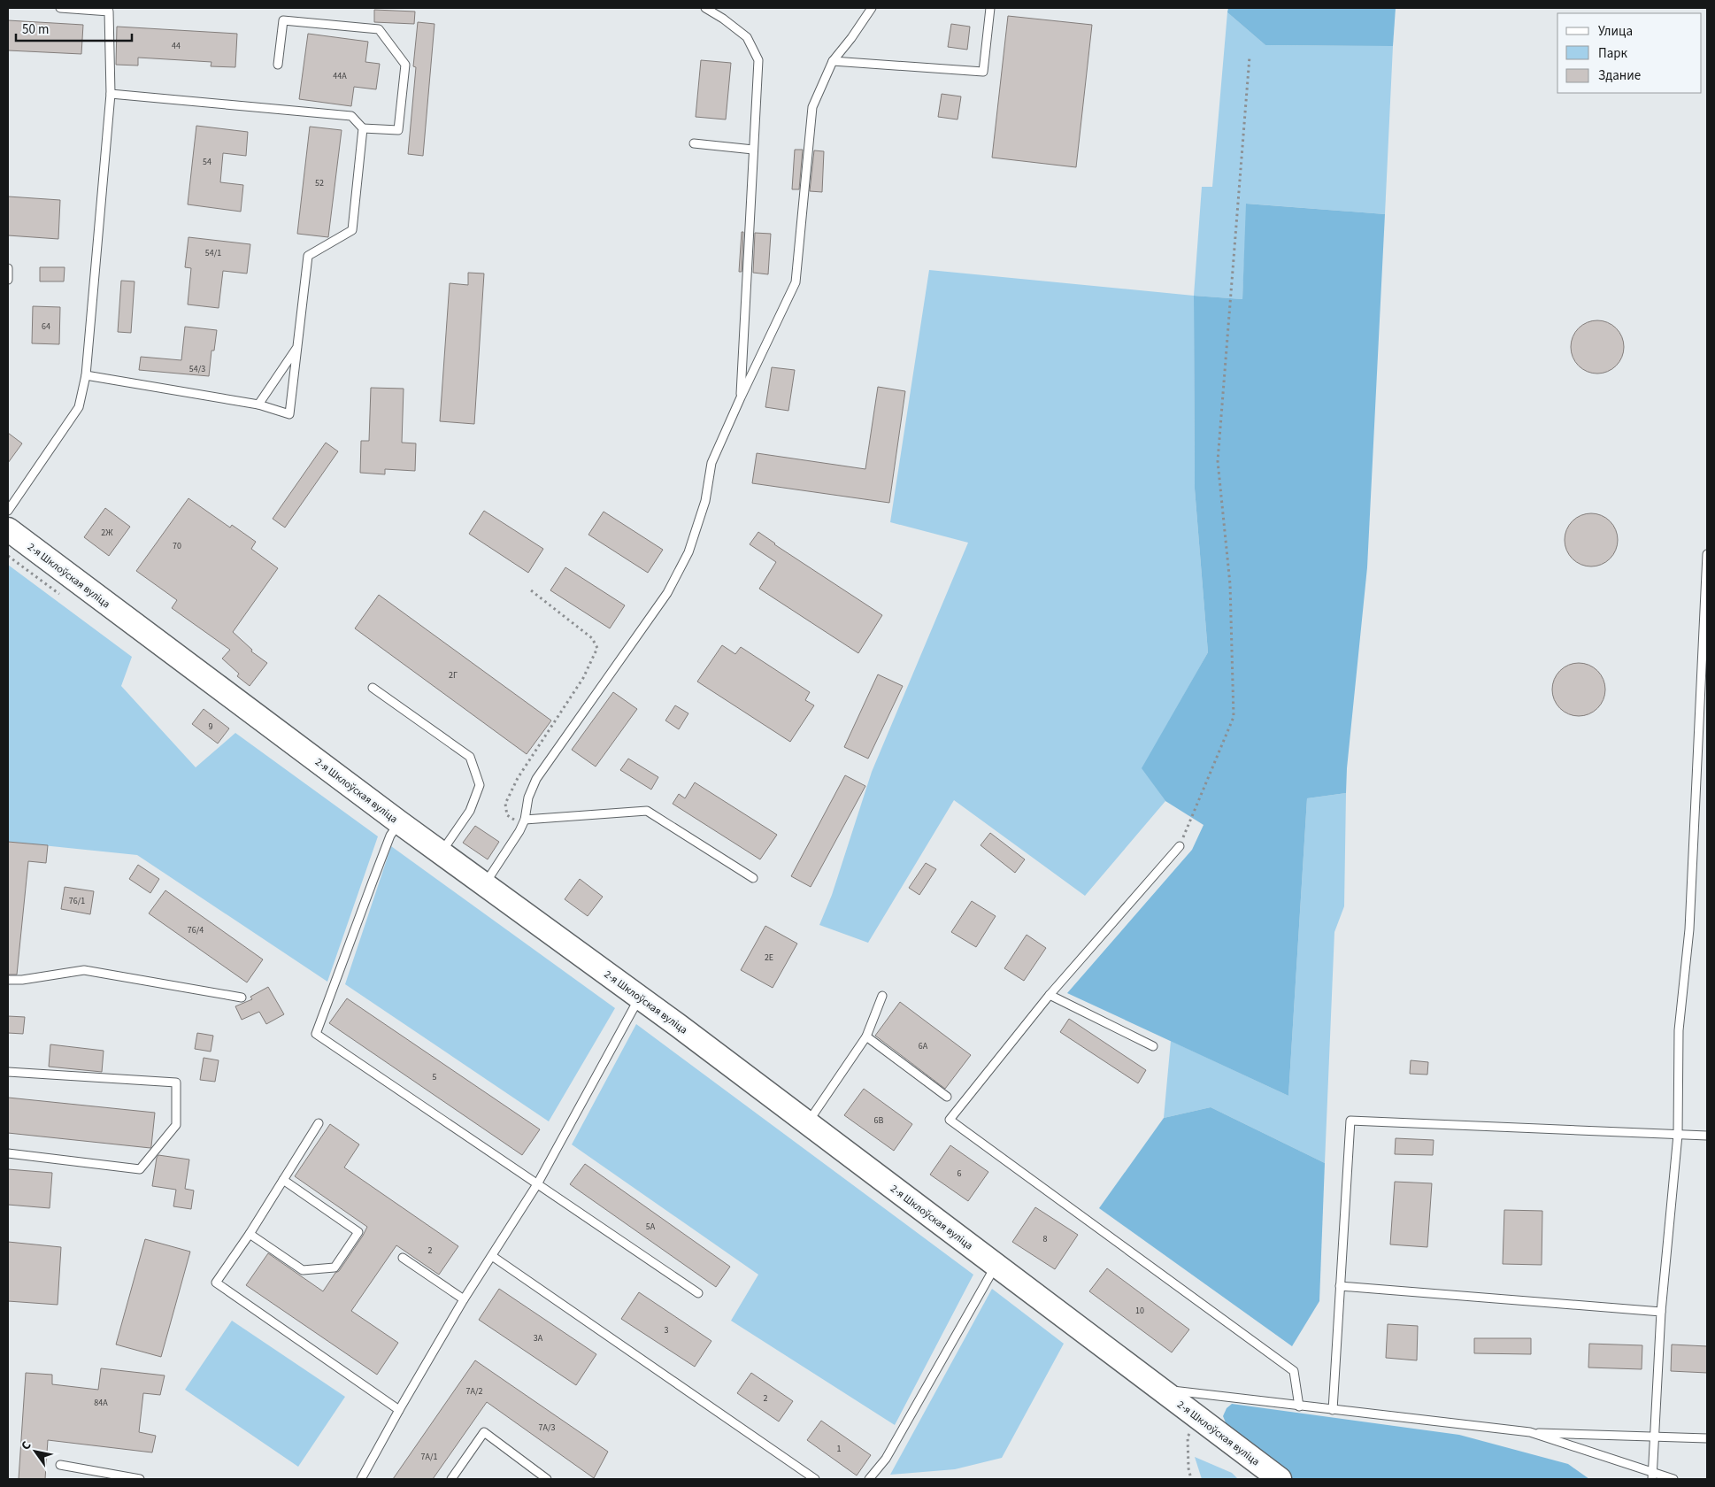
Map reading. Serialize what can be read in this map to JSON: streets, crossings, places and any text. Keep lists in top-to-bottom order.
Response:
{
  "streets": {
    "street": ["2-я Шклоўская вуліца"]
  },
  "house_numbers": [
    "44",
    "44А",
    "54",
    "52",
    "54/1",
    "64",
    "54/3",
    "2Ж",
    "70",
    "2Г",
    "9",
    "76/1",
    "76/4",
    "2Е",
    "6А",
    "5",
    "6В",
    "6",
    "5А",
    "8",
    "2",
    "10",
    "3",
    "3А",
    "7А/2",
    "2",
    "84А",
    "7А/3",
    "1",
    "7А/1"
  ],
  "legend": ["Улица", "Парк", "Здание"],
  "scale_bar": "50 m",
  "north": "top left"
}
